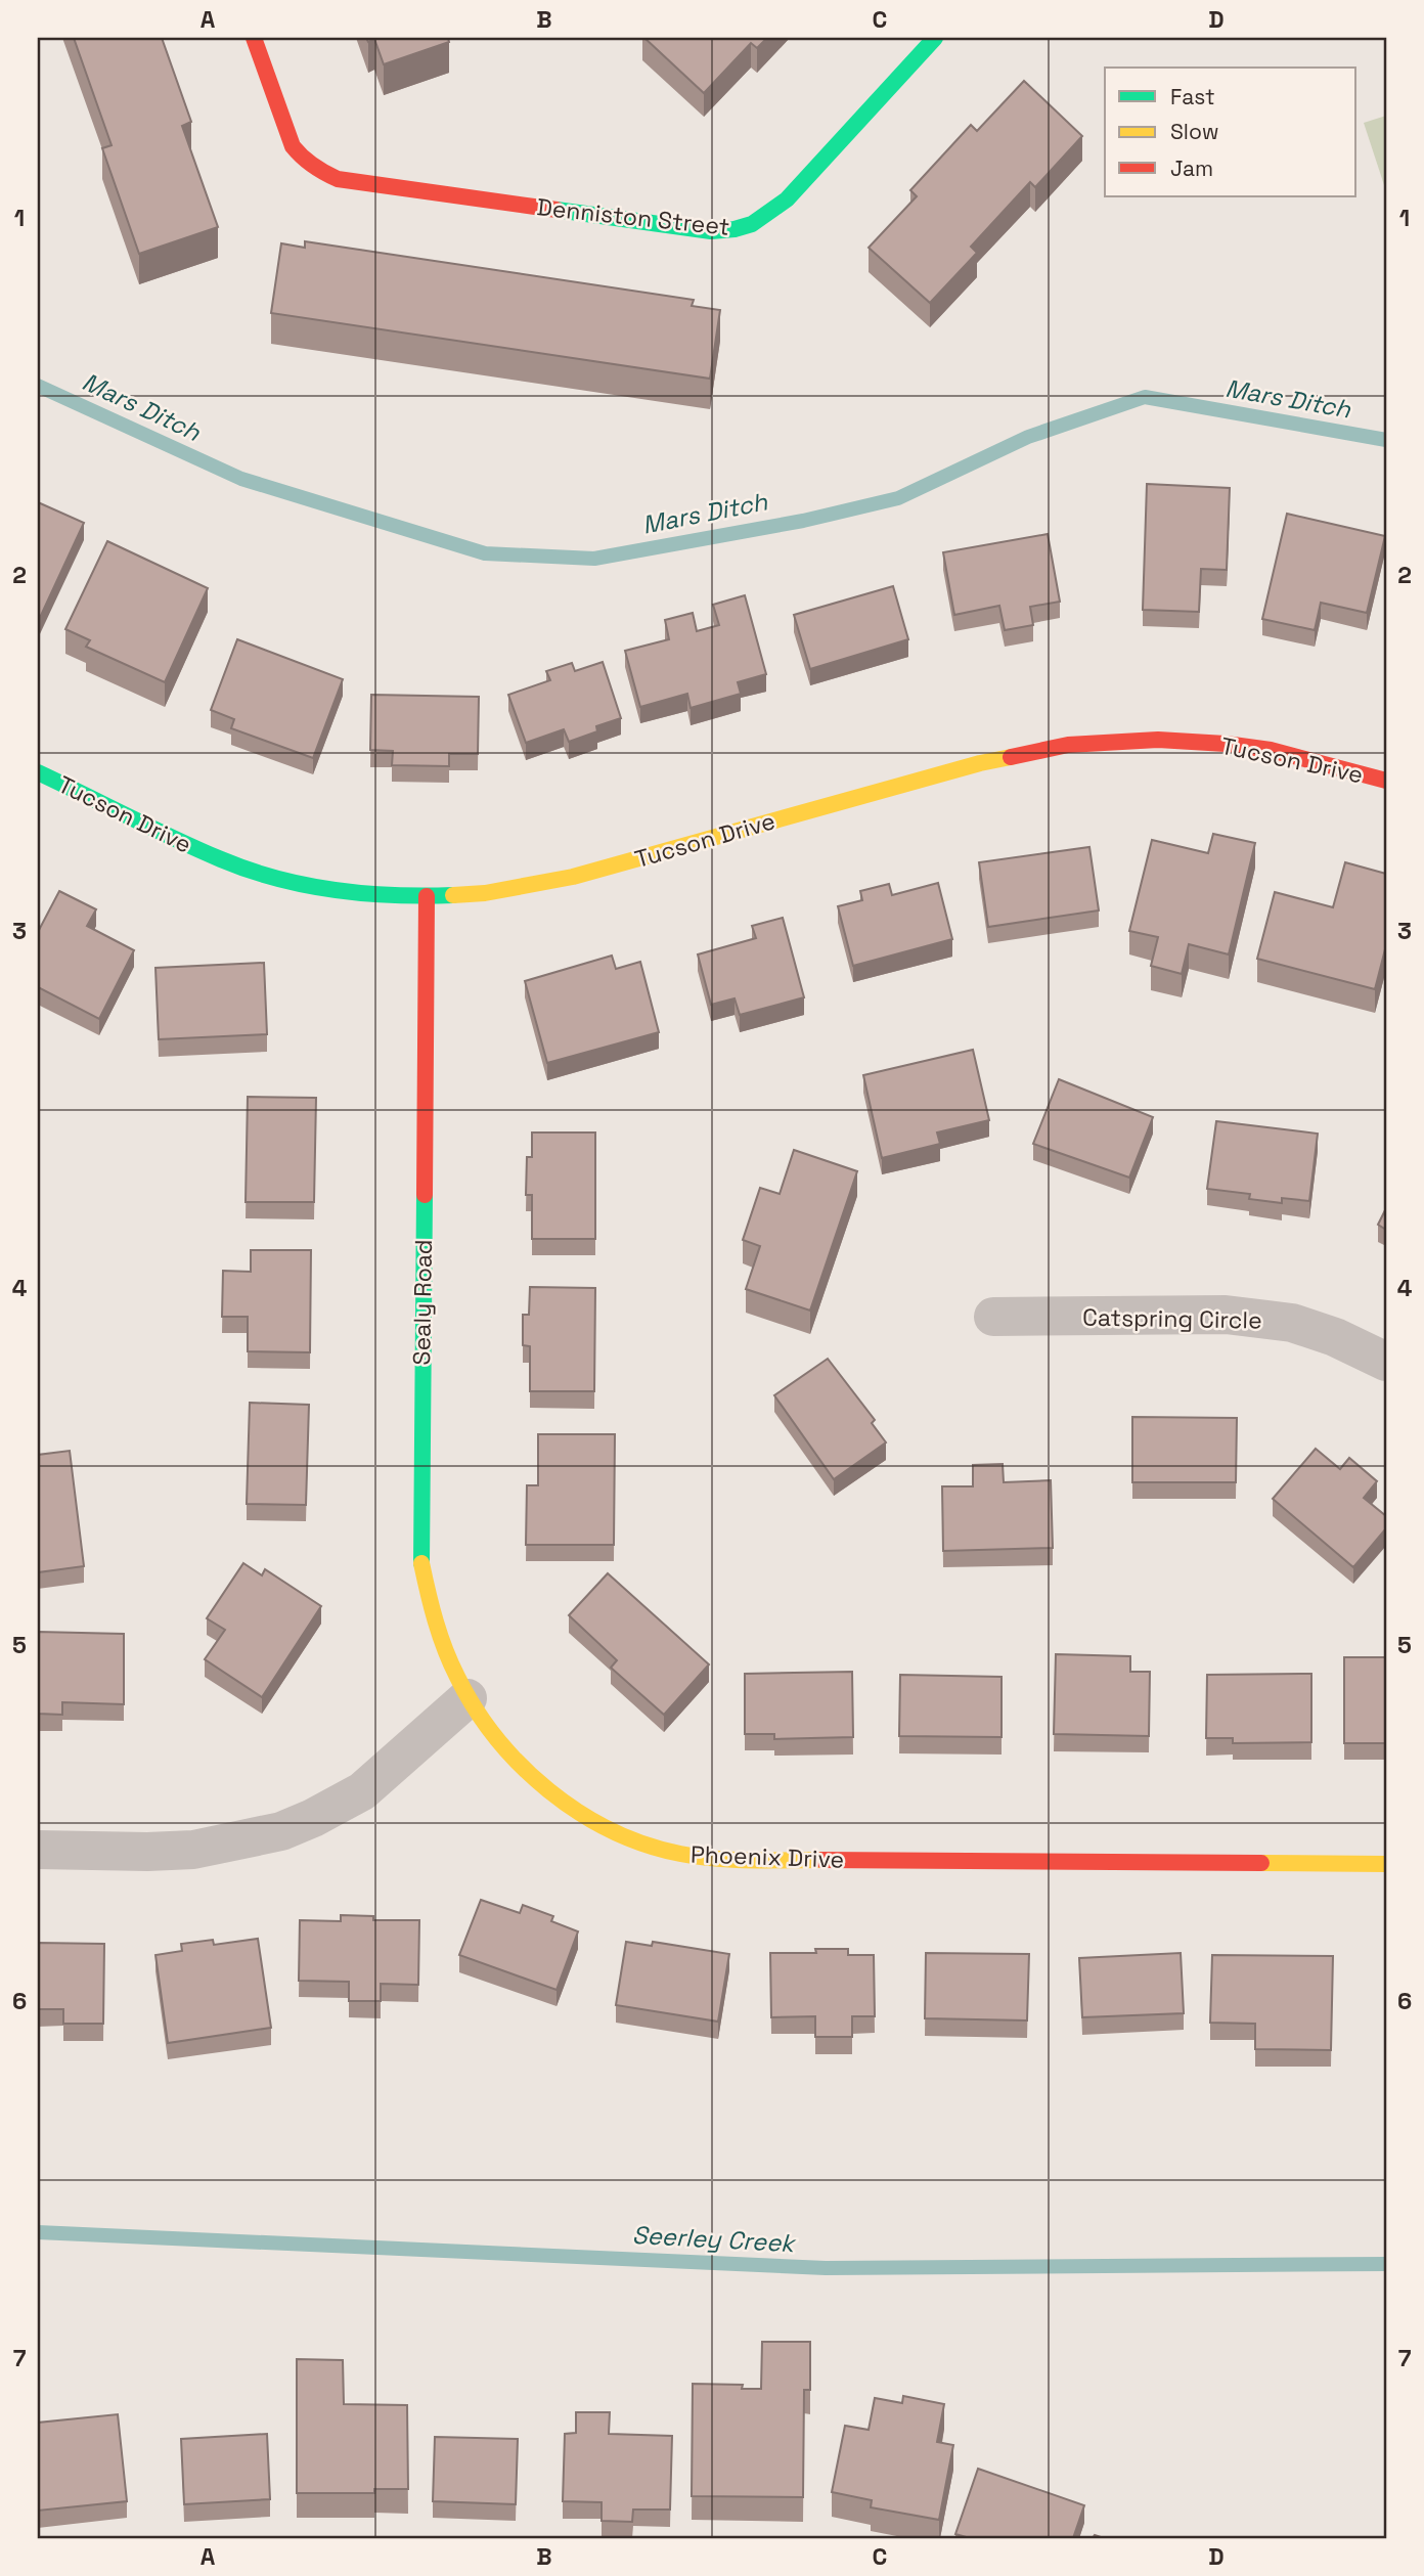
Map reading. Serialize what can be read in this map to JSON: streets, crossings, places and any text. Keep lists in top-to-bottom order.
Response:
{
  "streets": {
    "street": [
      "Denniston Street",
      "Tucson Drive",
      "Sealy Road",
      "Catspring Circle",
      "Phoenix Drive"
    ]
  },
  "crossings": [
    ["Tucson Drive", "Sealy Road"],
    ["Sealy Road", "Phoenix Drive"]
  ],
  "water": ["Mars Ditch", "Seerley Creek"],
  "legend": ["Fast", "Slow", "Jam"],
  "grid": {
    "columns": [
      "A",
      "B",
      "C",
      "D"
    ],
    "rows": [
      "1",
      "2",
      "3",
      "4",
      "5",
      "6",
      "7"
    ]
  }
}
